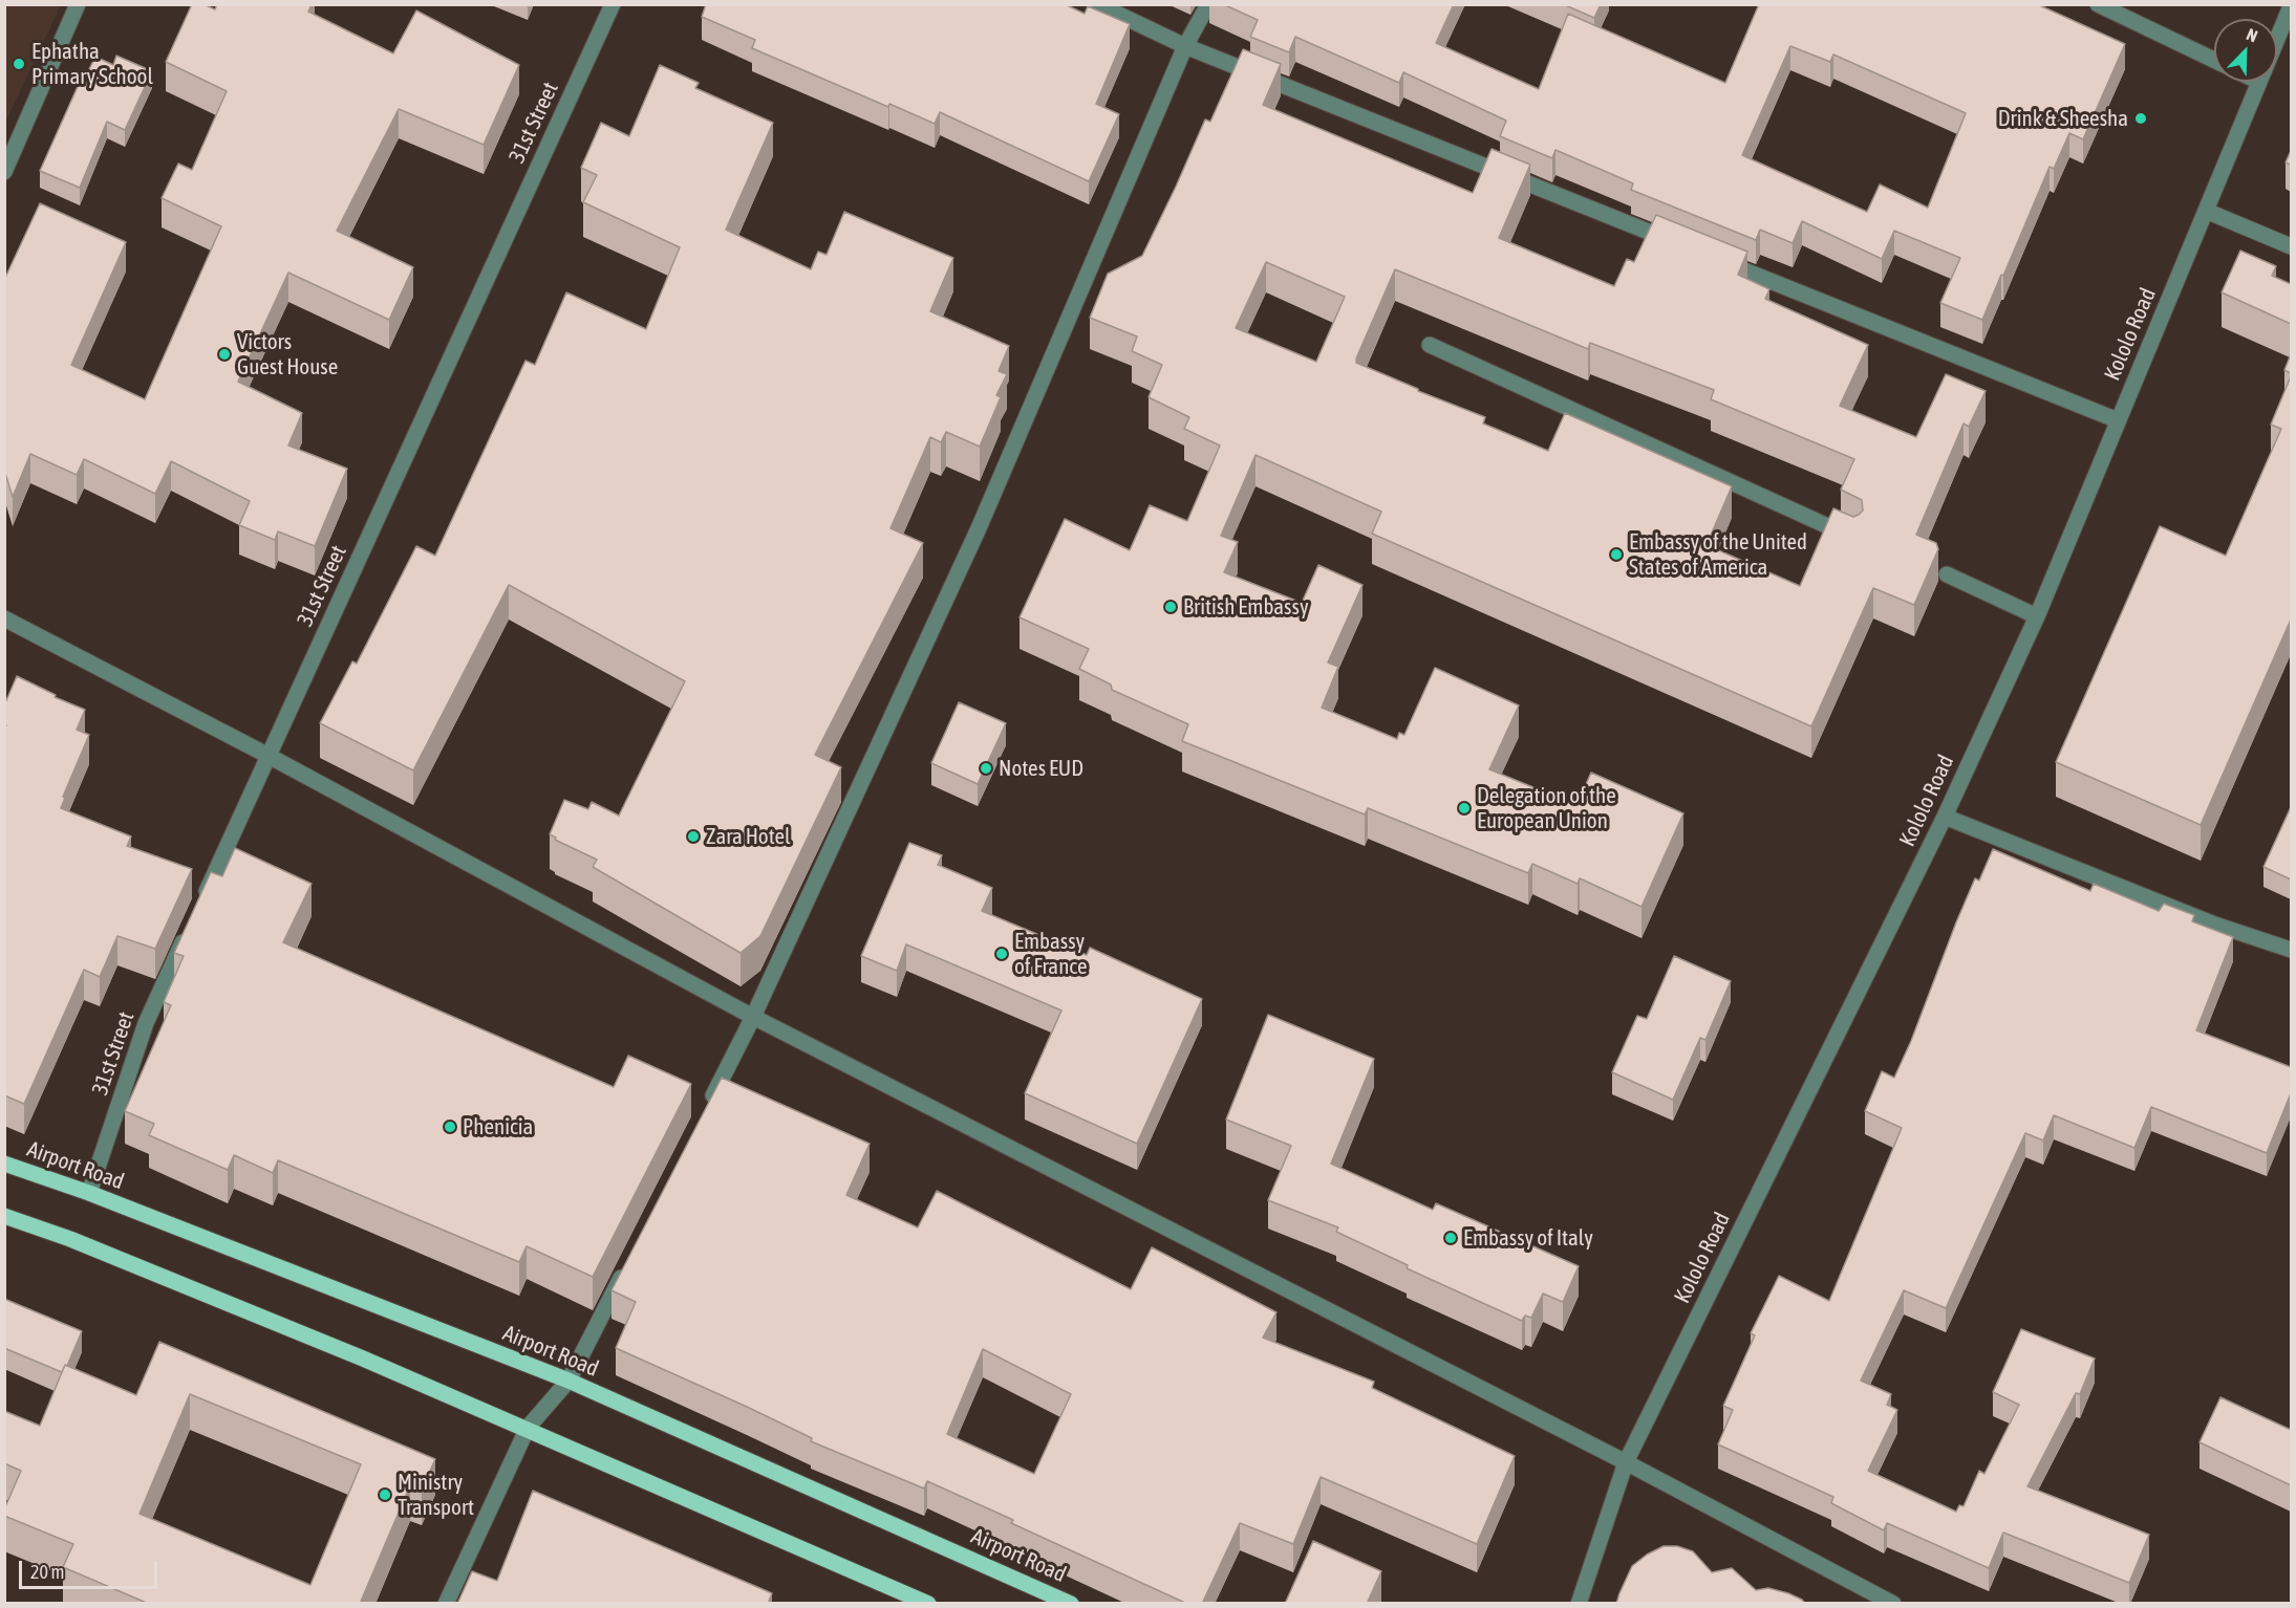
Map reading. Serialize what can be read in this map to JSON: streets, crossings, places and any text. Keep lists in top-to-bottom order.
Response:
{
  "streets": {
    "main road": ["Airport Road"],
    "street": ["31st Street", "Kololo Road"]
  },
  "crossings": [
    ["31st Street", "Airport Road"]
  ],
  "places": [
    "Ephatha Primary School",
    "Drink & Sheesha",
    "Victors Guest House",
    "Embassy of the United States of America",
    "British Embassy",
    "Notes EUD",
    "Delegation of the European Union",
    "Zara Hotel",
    "Embassy of France",
    "Phenicia",
    "Embassy of Italy",
    "Ministry Transport"
  ],
  "scale_bar": "20 m",
  "north": "top right"
}
